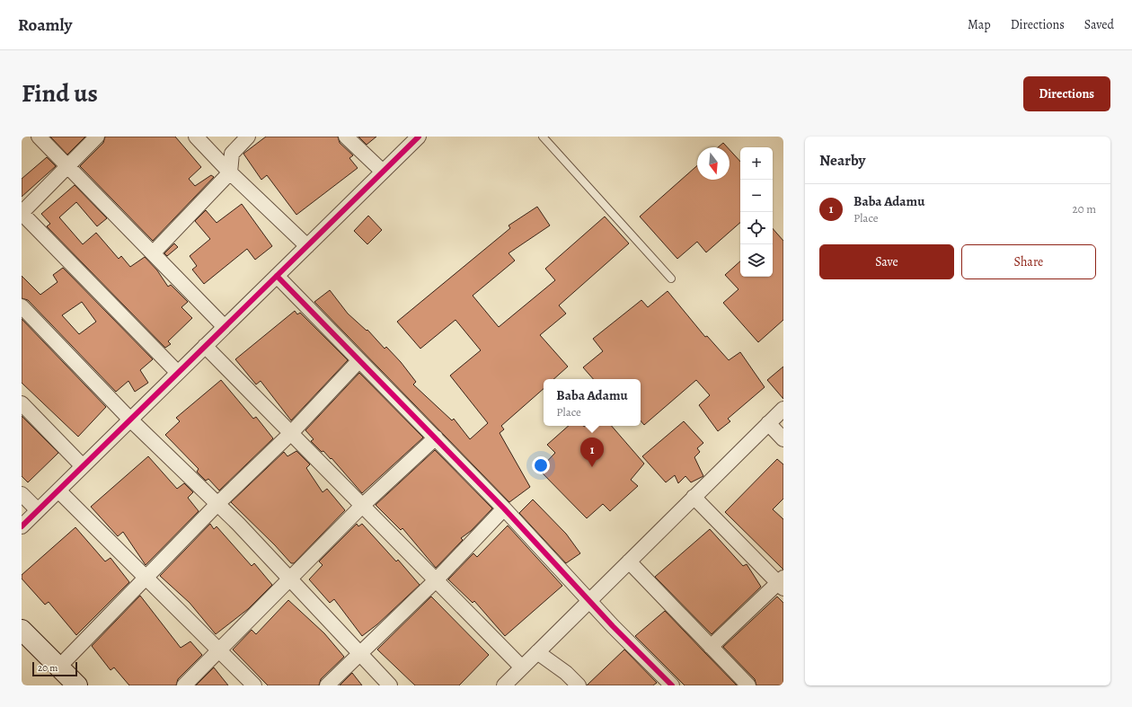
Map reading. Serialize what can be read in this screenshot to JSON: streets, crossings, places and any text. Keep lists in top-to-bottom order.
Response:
{
  "scale_bar": "20 m",
  "north": "bottom",
  "page": {
    "header": "Roamly",
    "nav": ["Map", "Directions", "Saved"],
    "title": "Find us",
    "buttons": [
      "Directions",
      ["Save", "Share"]
    ],
    "heading": "Nearby",
    "map_buttons": ["+", "−"],
    "list": [
      {
        "mark": "1",
        "name": "Baba Adamu",
        "note": "Place",
        "value": "20 m"
      }
    ],
    "popup": ["Baba Adamu", "Place"],
    "pins": "1",
    "scale": "20 m"
  }
}
